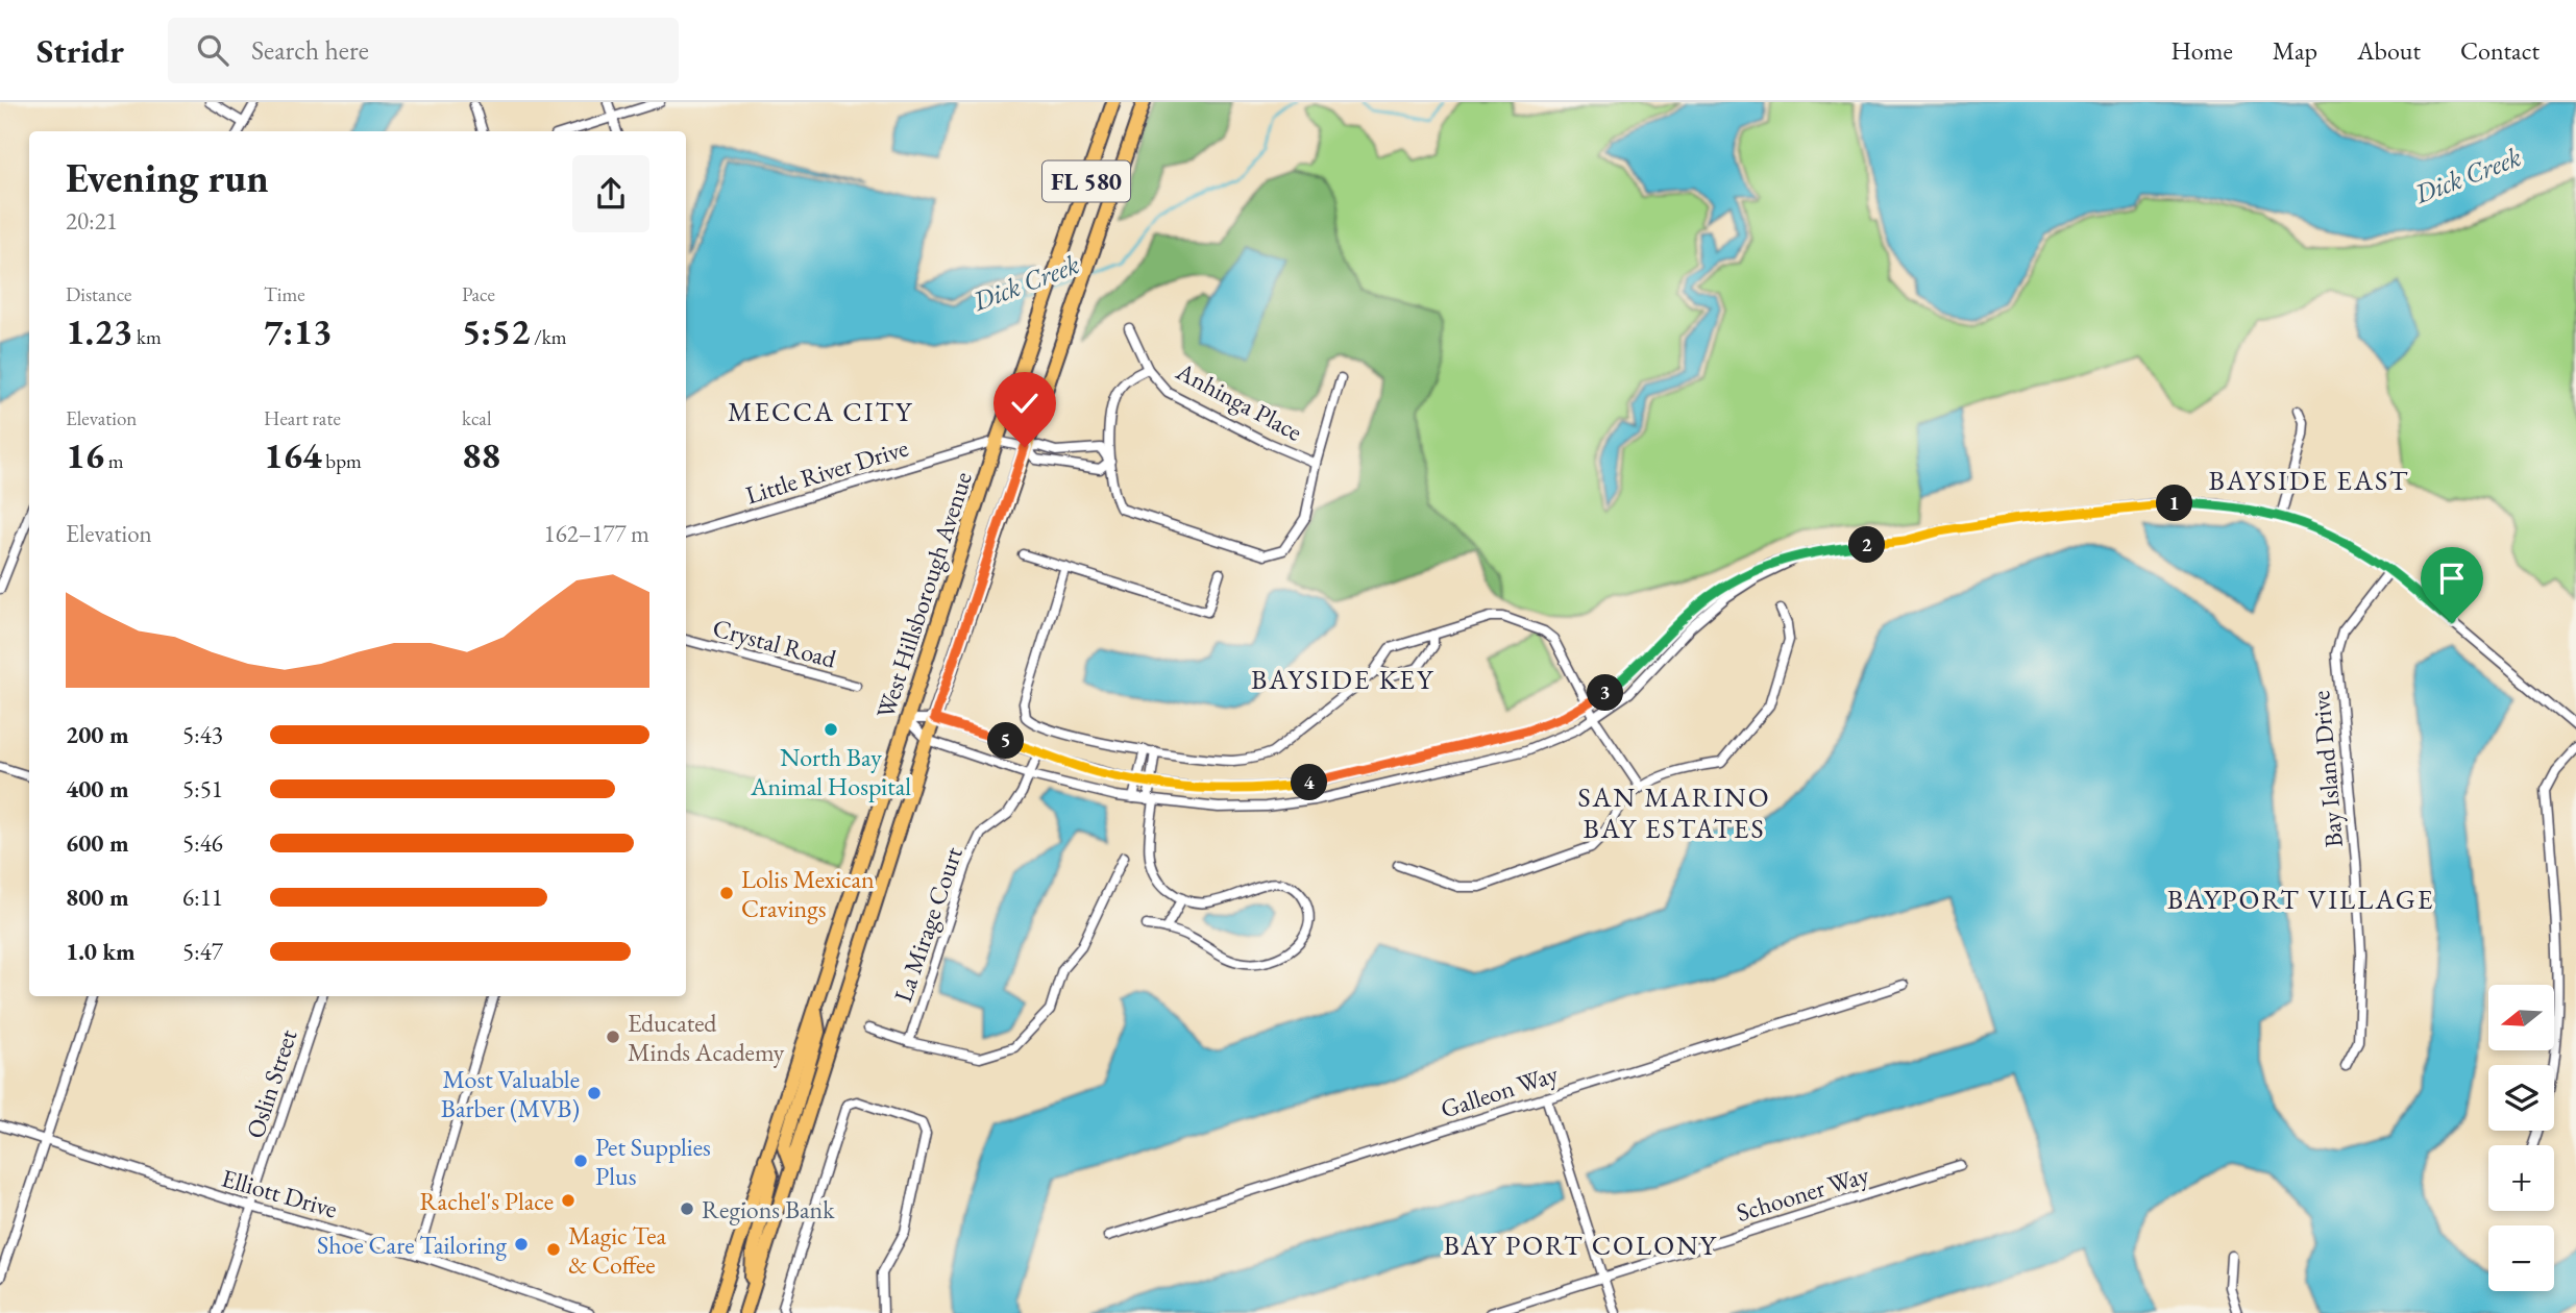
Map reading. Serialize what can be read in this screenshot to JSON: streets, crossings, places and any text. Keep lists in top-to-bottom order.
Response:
{
  "streets": {
    "main road": ["FL 580", "West Hillsborough Avenue"],
    "street": [
      "Anhinga Place",
      "Little River Drive",
      "Crystal Road",
      "Bay Island Drive",
      "La Mirage Court",
      "Oslin Street",
      "Galleon Way",
      "Elliott Drive",
      "Schooner Way"
    ]
  },
  "crossings": [
    ["Little River Drive", "West Hillsborough Avenue"],
    ["Oslin Street", "Elliott Drive"]
  ],
  "districts": [
    "MECCA CITY",
    "BAYSIDE EAST",
    "BAYSIDE KEY",
    "SAN MARINO BAY ESTATES",
    "BAYPORT VILLAGE",
    "BAY PORT COLONY"
  ],
  "water": ["Dick Creek"],
  "places": [
    "North Bay Animal Hospital",
    "Lolis Mexican Cravings",
    "Educated Minds Academy",
    "Most Valuable Barber (MVB)",
    "Pet Supplies Plus",
    "Rachel's Place",
    "Regions Bank",
    "Shoe Care Tailoring",
    "Magic Tea & Coffee"
  ],
  "north": "left",
  "page": {
    "header": "Stridr",
    "search": "Search here",
    "nav": [
      "Home",
      "Map",
      "About",
      "Contact"
    ],
    "heading": ["Evening run", "20:21"],
    "stats": [
      ["Distance", "1.23 km"],
      ["Time", "7:13"],
      ["Pace", "5:52 /km"],
      ["Elevation", "16 m"],
      ["Heart rate", "164 bpm"],
      ["kcal", "88"]
    ],
    "pins": [
      "1",
      "2",
      "3",
      "5",
      "4"
    ],
    "chart": ["Elevation", "162–177 m"],
    "list": [
      {
        "name": "200 m",
        "note": "5:43"
      },
      {
        "name": "400 m",
        "note": "5:51"
      },
      {
        "name": "600 m",
        "note": "5:46"
      },
      {
        "name": "800 m",
        "note": "6:11"
      },
      {
        "name": "1.0 km",
        "note": "5:47"
      }
    ],
    "map_buttons": ["+", "−"]
  }
}
